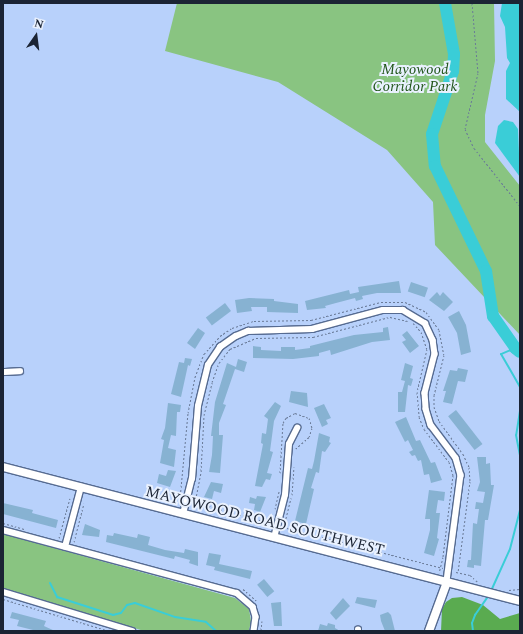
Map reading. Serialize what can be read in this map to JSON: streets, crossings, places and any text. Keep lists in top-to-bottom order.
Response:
{
  "streets": {
    "street": ["MAYOWOOD ROAD SOUTHWEST"]
  },
  "parks": ["Mayowood Corridor Park"],
  "north": "top"
}
